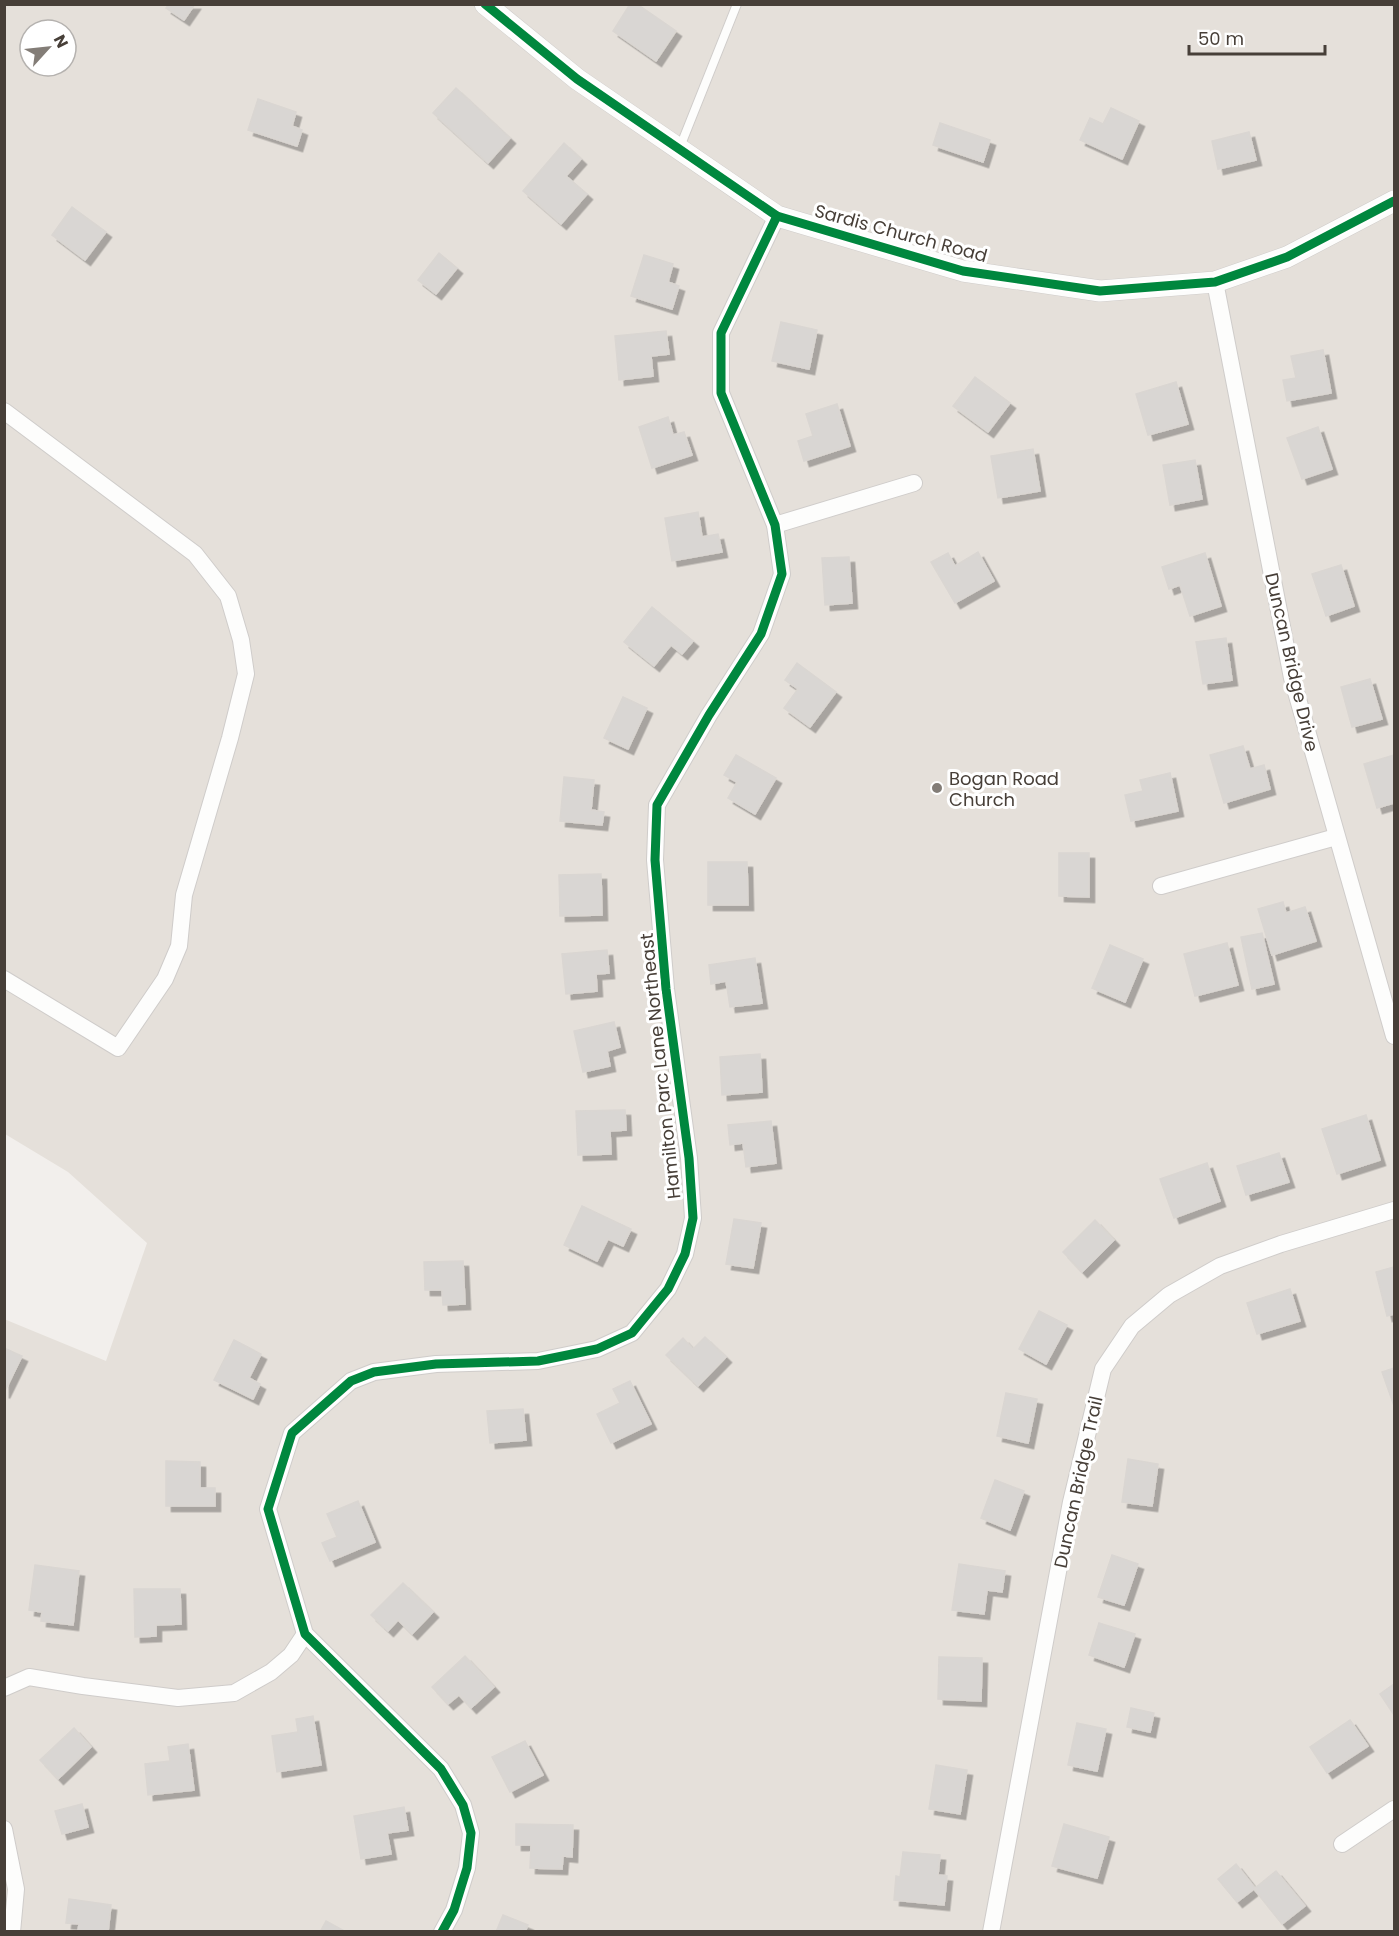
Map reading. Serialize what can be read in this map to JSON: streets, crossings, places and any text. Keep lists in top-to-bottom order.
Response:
{
  "streets": {
    "street": [
      "Sardis Church Road",
      "Duncan Bridge Drive",
      "Hamilton Parc Lane Northeast",
      "Duncan Bridge Trail"
    ]
  },
  "crossings": [
    ["Sardis Church Road", "Duncan Bridge Drive"],
    ["Sardis Church Road", "Hamilton Parc Lane Northeast"]
  ],
  "places": ["Bogan Road Church"],
  "scale_bar": "50 m",
  "north": "top right"
}
